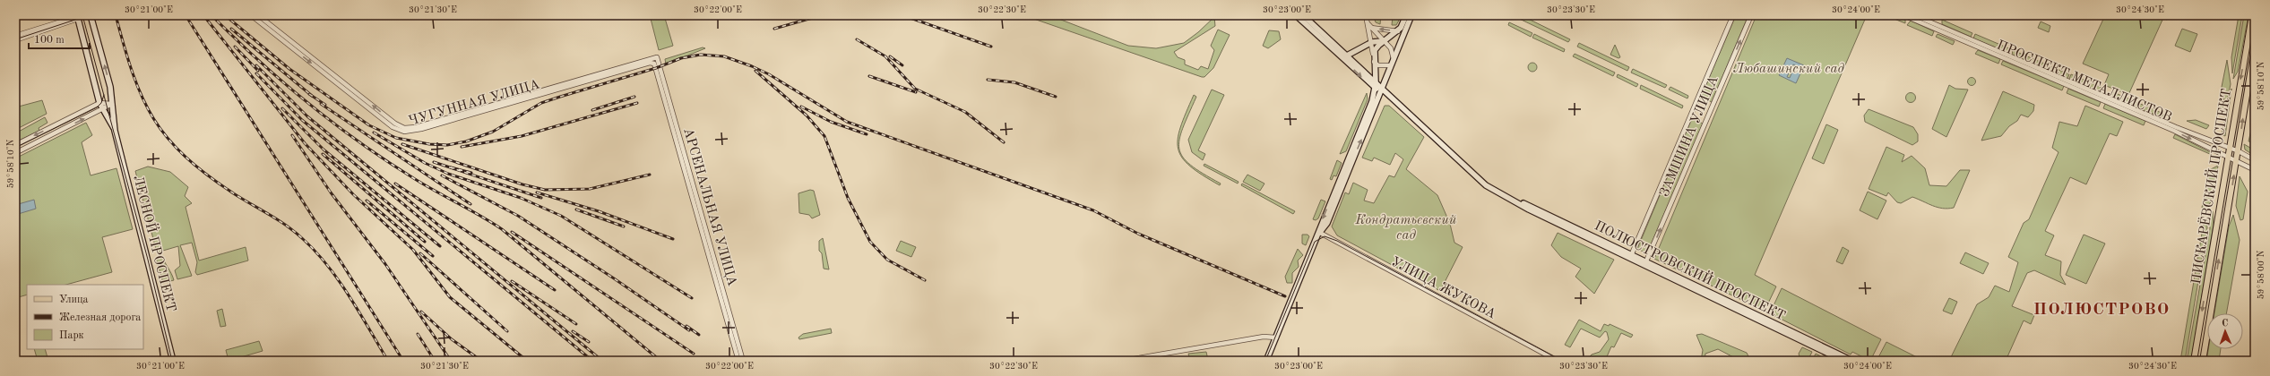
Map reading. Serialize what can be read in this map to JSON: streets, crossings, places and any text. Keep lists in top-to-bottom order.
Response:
{
  "streets": {
    "main road": ["ПИСКАРЁВСКИЙ ПРОСПЕКТ", "ЛЕСНОЙ ПРОСПЕКТ", "ПОЛЮСТРОВСКИЙ ПРОСПЕКТ"],
    "street": [
      "ПРОСПЕКТ МЕТАЛЛИСТОВ",
      "ЧУГУННАЯ УЛИЦА",
      "ЗАМШИНА УЛИЦА",
      "АРСЕНАЛЬНАЯ УЛИЦА",
      "УЛИЦА ЖУКОВА"
    ]
  },
  "crossings": [
    ["ПРОСПЕКТ МЕТАЛЛИСТОВ", "ПИСКАРЁВСКИЙ ПРОСПЕКТ"],
    ["ЧУГУННАЯ УЛИЦА", "АРСЕНАЛЬНАЯ УЛИЦА"],
    ["ЗАМШИНА УЛИЦА", "ПОЛЮСТРОВСКИЙ ПРОСПЕКТ"]
  ],
  "districts": ["ПОЛЮСТРОВО"],
  "parks": ["Любашинский сад", "Кондратьевский сад"],
  "legend": ["Улица", "Железная дорога", "Парк"],
  "scale_bar": "100 m",
  "north": "top",
  "coordinates": [
    "30°21'00\"E",
    "30°21'30\"E",
    "30°22'00\"E",
    "30°22'30\"E",
    "30°23'00\"E",
    "30°23'30\"E",
    "30°24'00\"E",
    "30°24'30\"E",
    "59°58'10\"N",
    "59°58'00\"N"
  ]
}
